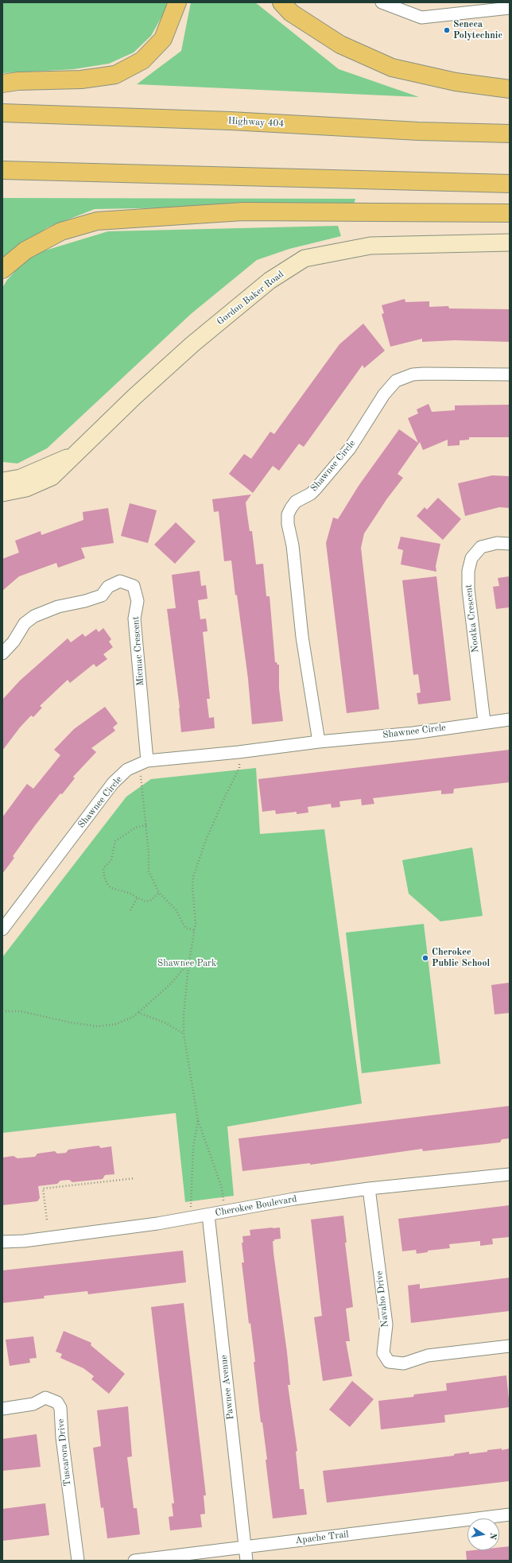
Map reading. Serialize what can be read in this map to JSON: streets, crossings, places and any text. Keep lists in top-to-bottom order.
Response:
{
  "streets": {
    "highway": ["Highway 404"],
    "street": [
      "Gordon Baker Road",
      "Shawnee Circle",
      "Nootka Crescent",
      "Micmac Crescent",
      "Cherokee Boulevard",
      "Navaho Drive",
      "Pawnee Avenue",
      "Tuscarora Drive",
      "Apache Trail"
    ]
  },
  "crossings": [
    ["Shawnee Circle", "Nootka Crescent"],
    ["Shawnee Circle", "Micmac Crescent"],
    ["Cherokee Boulevard", "Navaho Drive"],
    ["Cherokee Boulevard", "Pawnee Avenue"],
    ["Pawnee Avenue", "Apache Trail"]
  ],
  "parks": ["Shawnee Park"],
  "places": ["Seneca Polytechnic", "Cherokee Public School"],
  "north": "right"
}
